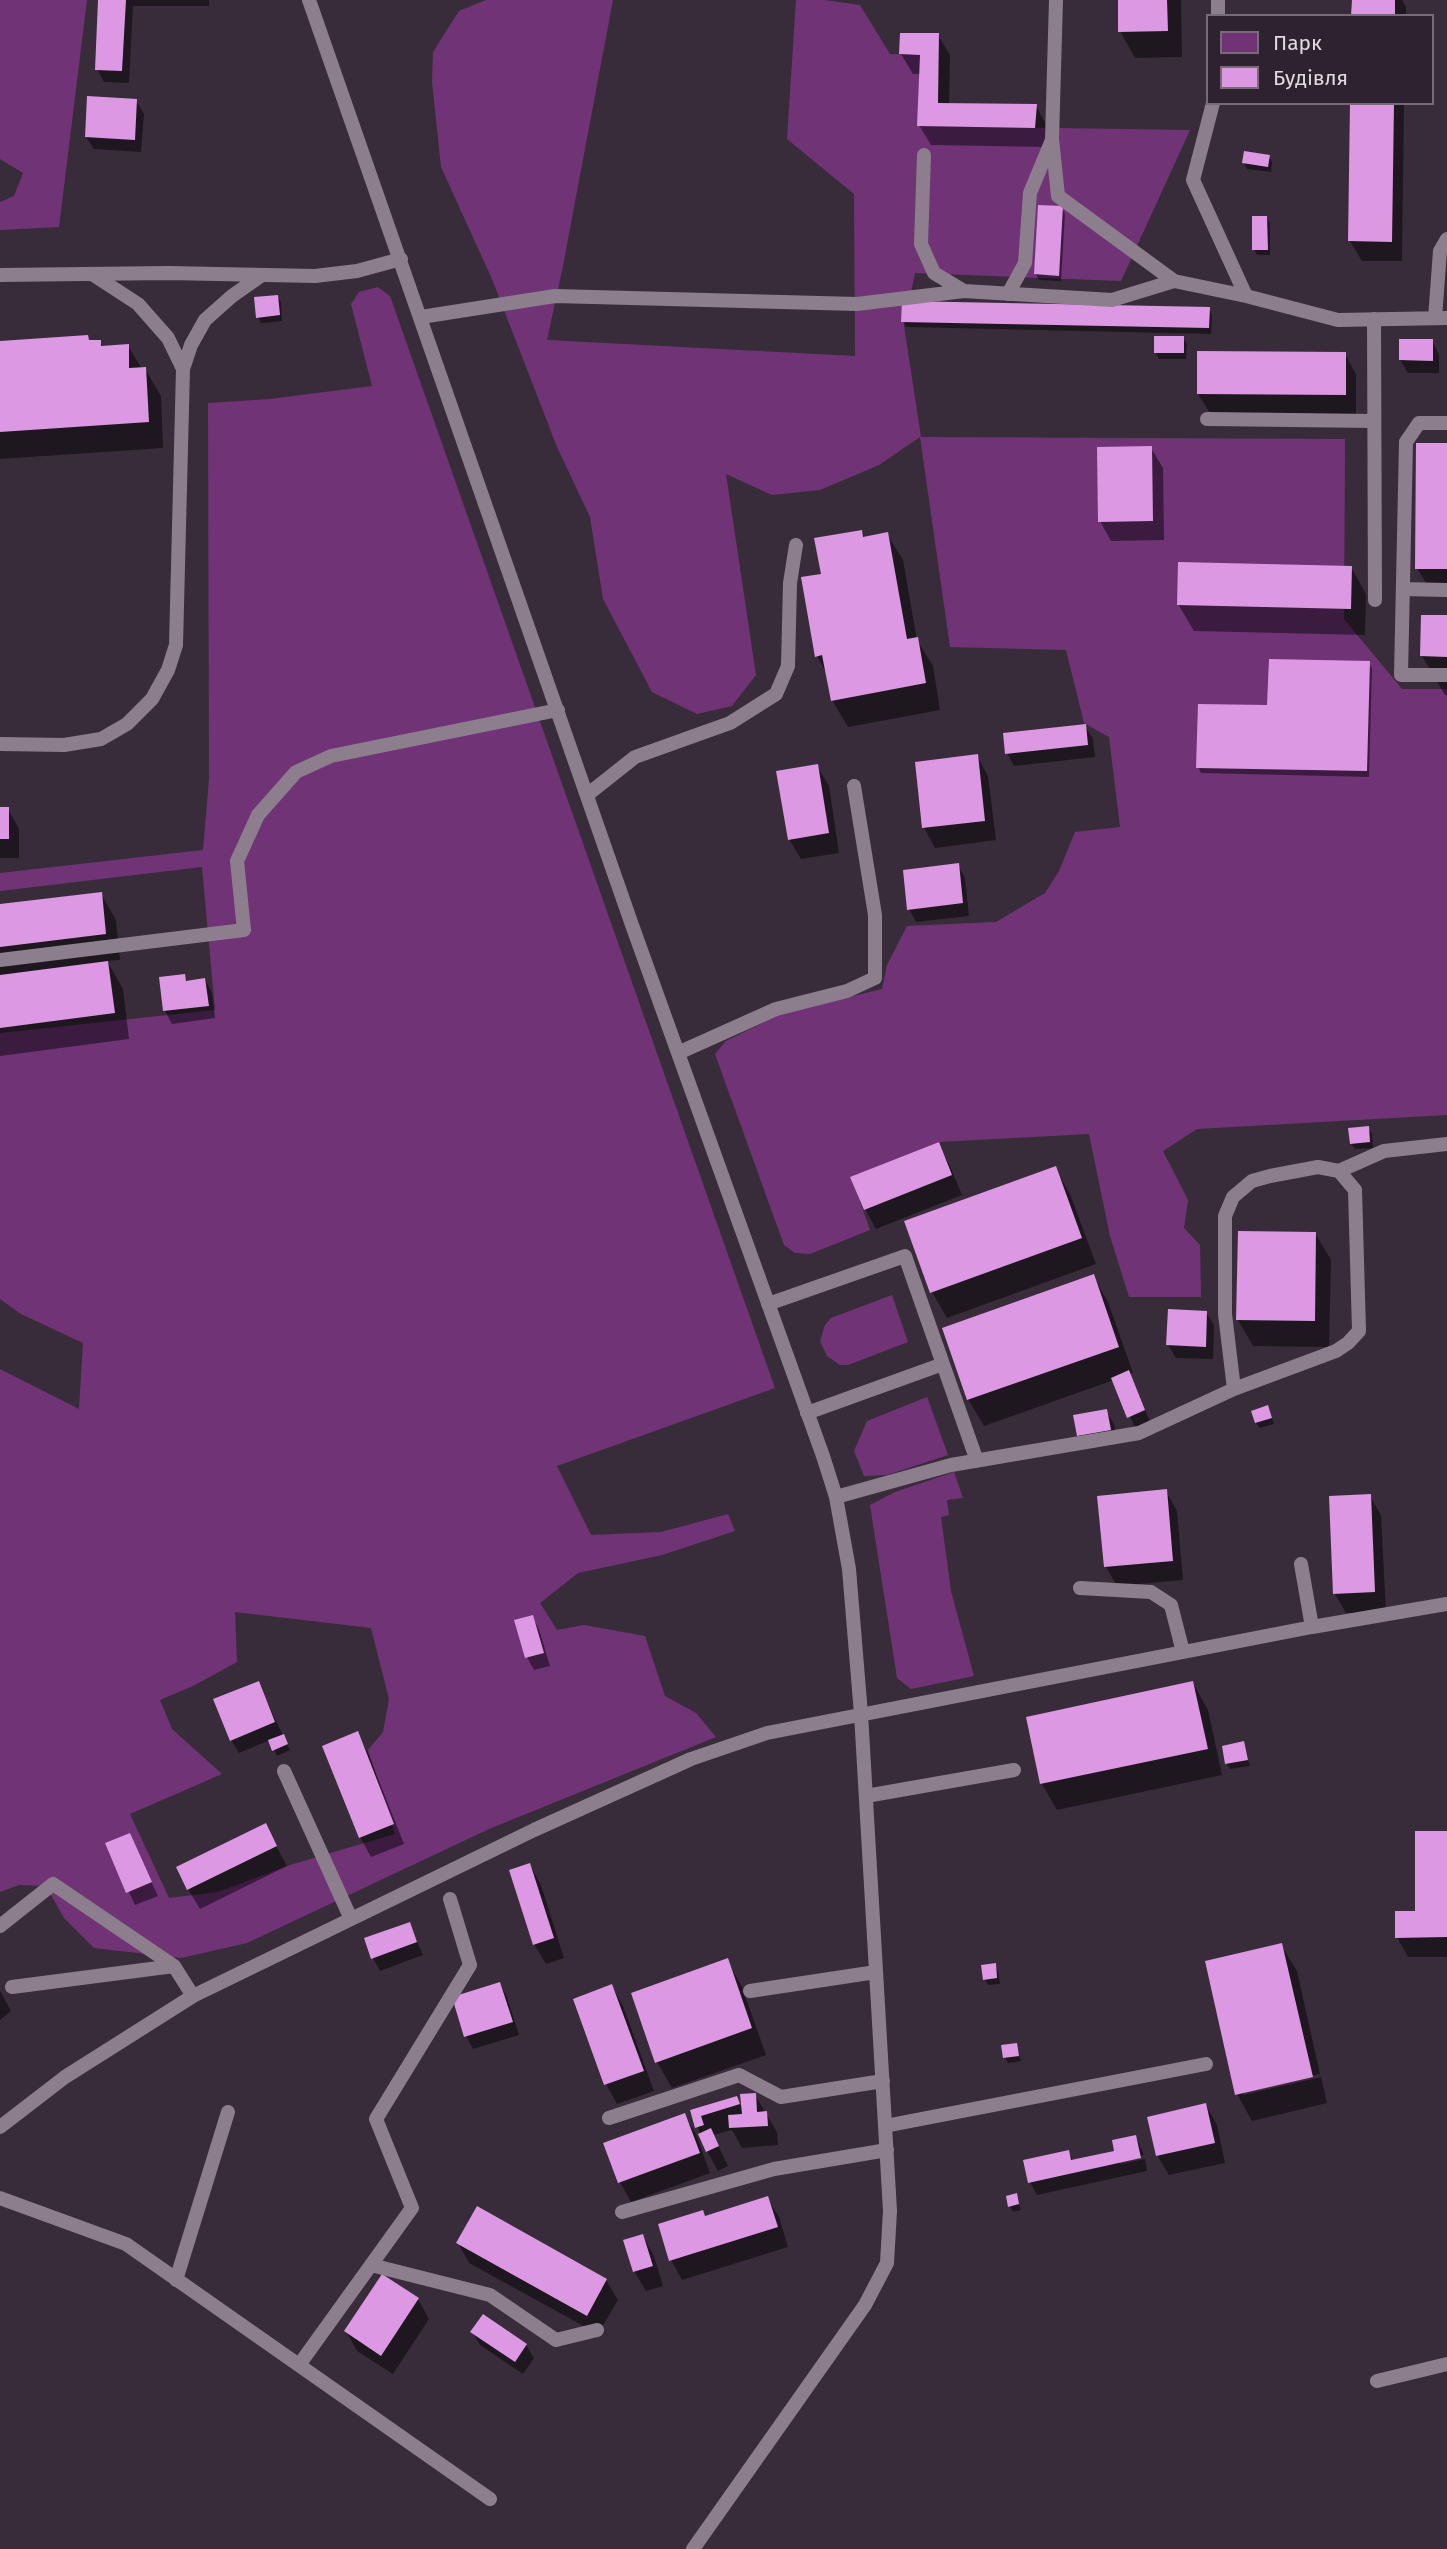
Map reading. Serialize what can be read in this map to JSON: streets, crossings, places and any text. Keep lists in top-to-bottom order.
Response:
{
  "legend": ["Парк", "Будівля"]
}
